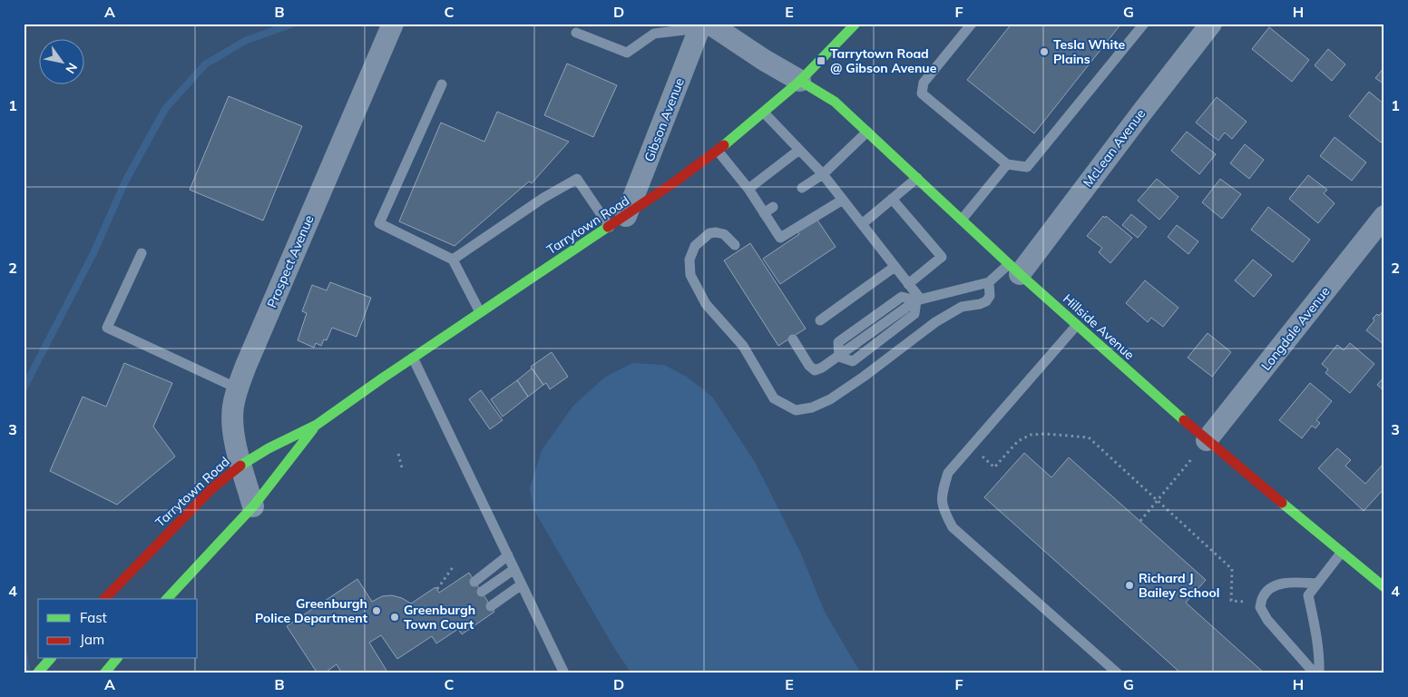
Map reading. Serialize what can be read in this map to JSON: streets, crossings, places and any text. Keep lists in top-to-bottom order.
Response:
{
  "streets": {
    "main road": ["Tarrytown Road", "Hillside Avenue"],
    "street": [
      "Gibson Avenue",
      "McLean Avenue",
      "Prospect Avenue",
      "Longdale Avenue"
    ]
  },
  "crossings": [
    ["Gibson Avenue", "Tarrytown Road"],
    ["McLean Avenue", "Hillside Avenue"],
    ["Tarrytown Road", "Prospect Avenue"],
    ["Tarrytown Road", "Hillside Avenue"],
    ["Hillside Avenue", "Longdale Avenue"]
  ],
  "places": {
    "other": [
      "Tesla White Plains",
      "Richard J Bailey School",
      "Greenburgh Police Department",
      "Greenburgh Town Court"
    ],
    "transit": ["Tarrytown Road @ Gibson Avenue"]
  },
  "legend": ["Fast", "Jam"],
  "north": "bottom right",
  "grid": {
    "columns": [
      "A",
      "B",
      "C",
      "D",
      "E",
      "F",
      "G",
      "H"
    ],
    "rows": [
      "1",
      "2",
      "3",
      "4"
    ]
  }
}
